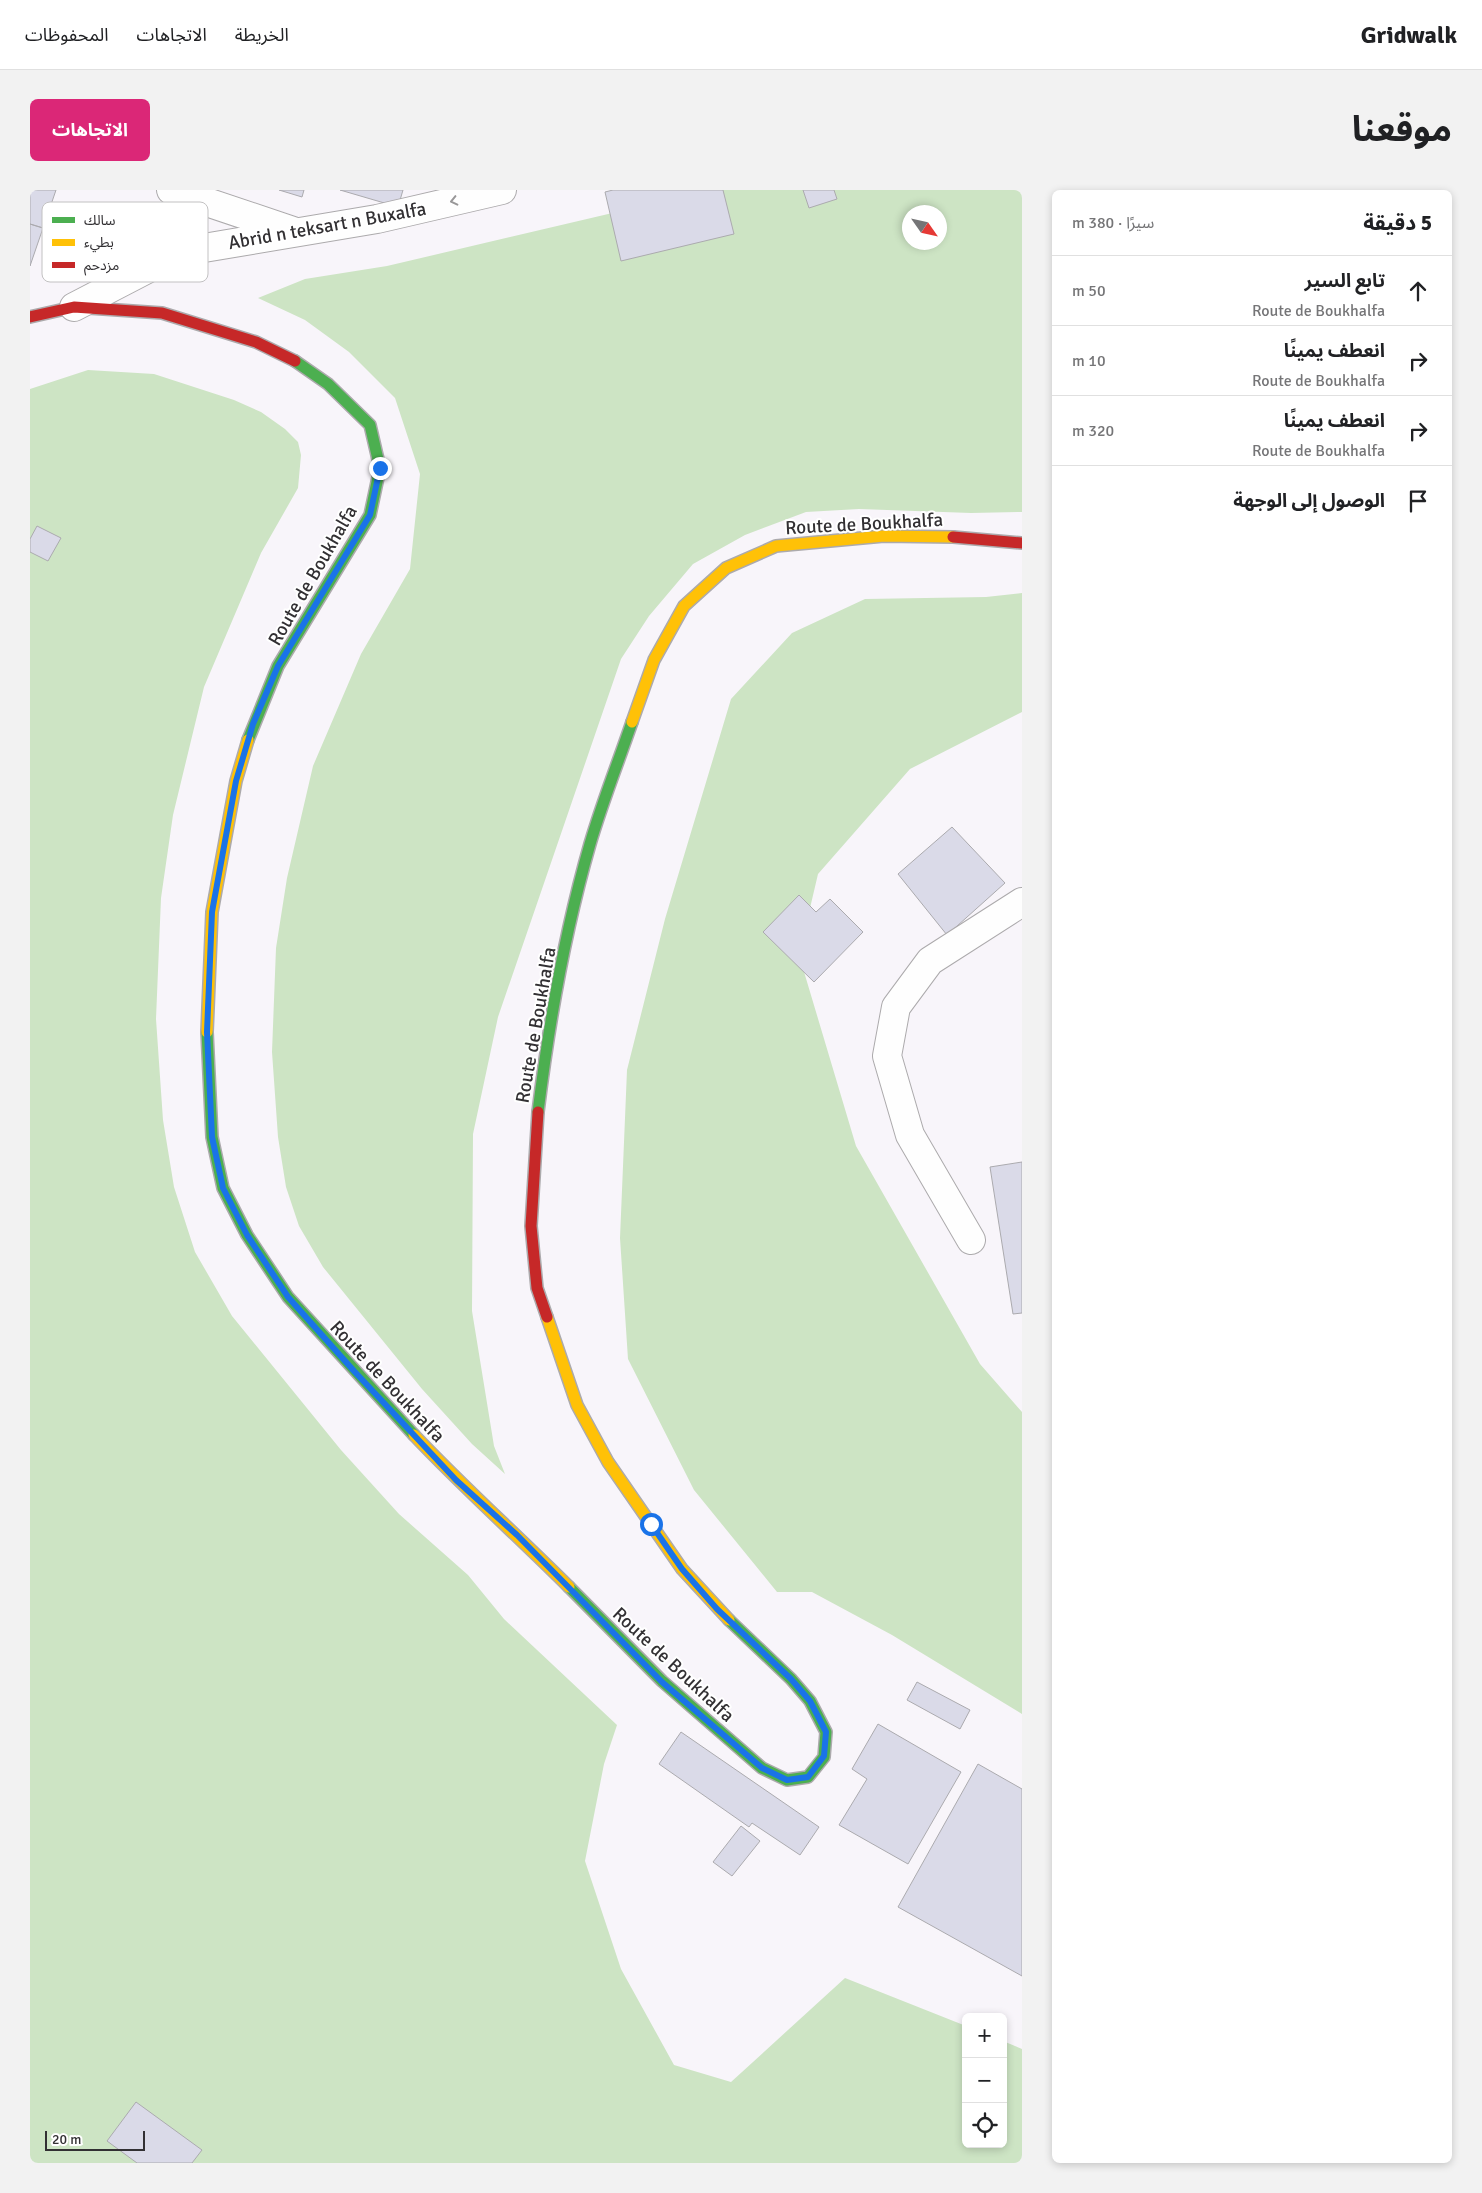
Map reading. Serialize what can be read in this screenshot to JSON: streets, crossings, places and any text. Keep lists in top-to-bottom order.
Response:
{
  "streets": {
    "main road": ["Route de Boukhalfa"],
    "street": ["Abrid n teksart n Buxalfa"]
  },
  "crossings": [
    ["Abrid n teksart n Buxalfa", "Route de Boukhalfa"]
  ],
  "one_way": ["Abrid n teksart n Buxalfa"],
  "legend": ["سالك", "بطيء", "مزدحم"],
  "scale_bar": "20 m",
  "north": "bottom right",
  "page": {
    "header": "Gridwalk",
    "nav": ["الخريطة", "الاتجاهات", "المحفوظات"],
    "title": "موقعنا",
    "buttons": "الاتجاهات",
    "heading": ["5 دقيقة", "سيرًا · 380 m"],
    "list": [
      ["تابع السير", "Route de Boukhalfa", "50 m"],
      ["انعطف يمينًا", "Route de Boukhalfa", "10 m"],
      ["انعطف يمينًا", "Route de Boukhalfa", "320 m"],
      "الوصول إلى الوجهة"
    ],
    "map_buttons": ["+", "−"],
    "scale": "20 m"
  }
}
